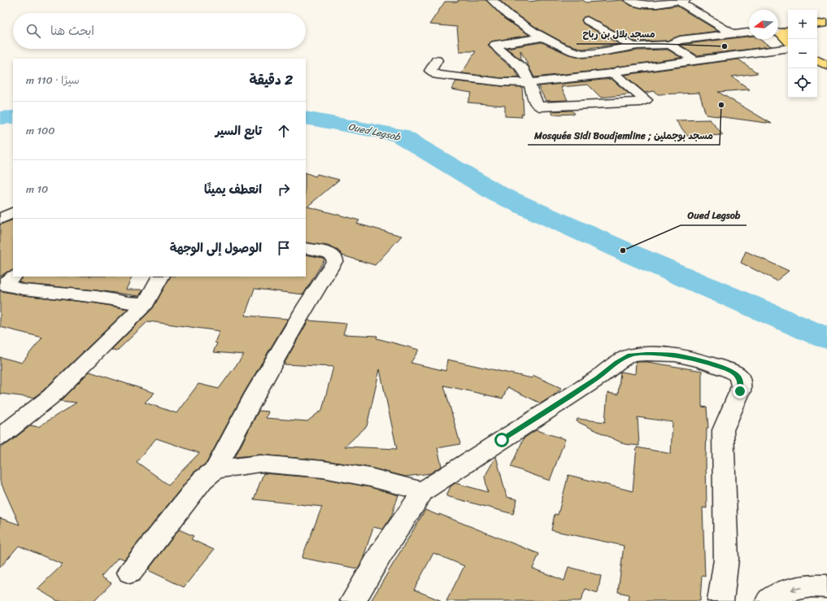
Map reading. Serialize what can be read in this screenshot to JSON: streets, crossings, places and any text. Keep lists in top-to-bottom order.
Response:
{
  "water": ["Oued Legsob"],
  "places": ["مسجد بلال بن رباح", "Mosquée Sidi Boudjemline ; مسجد بوجملين", "Oued Legsob"],
  "north": "left",
  "page": {
    "map_buttons": ["+", "−"],
    "search": "ابحث هنا",
    "heading": ["2 دقيقة", "سيرًا · 110 m"],
    "list": [
      ["تابع السير", "100 m"],
      ["انعطف يمينًا", "10 m"],
      "الوصول إلى الوجهة"
    ]
  }
}
